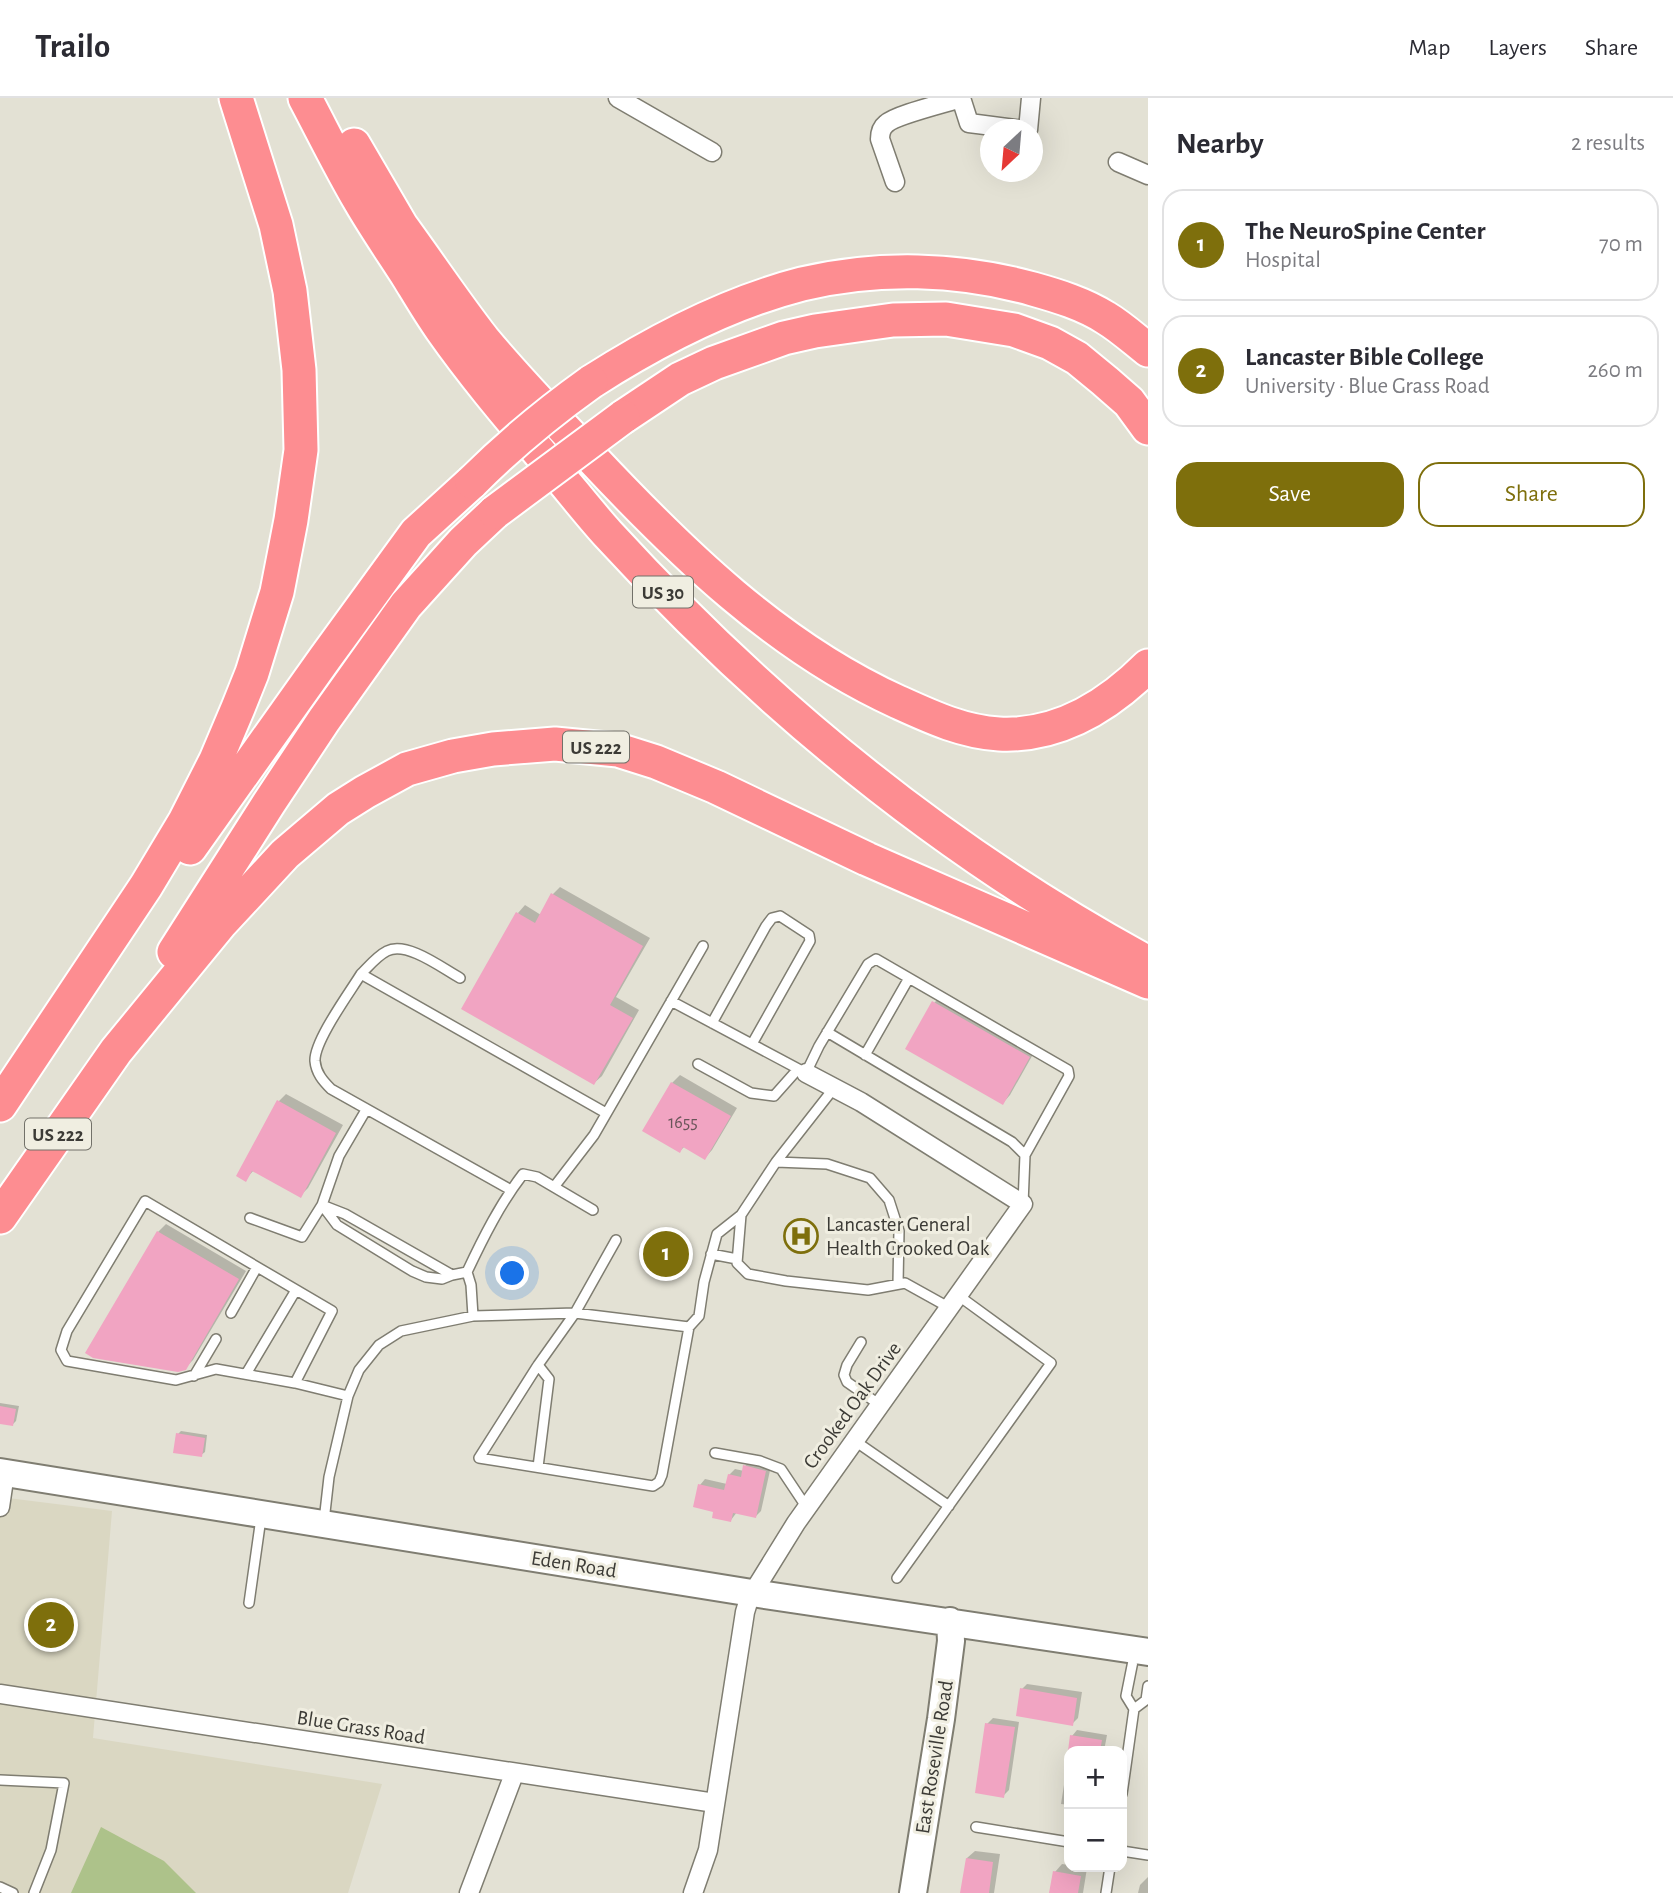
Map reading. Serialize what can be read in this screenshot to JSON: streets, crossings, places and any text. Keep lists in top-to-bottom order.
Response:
{
  "streets": {
    "highway": ["US 30", "US 222"],
    "street": [
      "Crooked Oak Drive",
      "Eden Road",
      "Blue Grass Road",
      "East Roseville Road"
    ]
  },
  "crossings": [
    ["Crooked Oak Drive", "Eden Road"],
    ["Crooked Oak Drive", "Blue Grass Road"],
    ["Eden Road", "East Roseville Road"]
  ],
  "places": {
    "hospital": ["Lancaster General Health Crooked Oak"]
  },
  "house_numbers": ["1655"],
  "north": "bottom left",
  "page": {
    "header": "Trailo",
    "nav": ["Map", "Layers", "Share"],
    "heading": ["Nearby", "2 results"],
    "list": [
      {
        "mark": "1",
        "name": "The NeuroSpine Center",
        "note": "Hospital",
        "value": "70 m"
      },
      {
        "mark": "2",
        "name": "Lancaster Bible College",
        "note": "University · Blue Grass Road",
        "value": "260 m"
      }
    ],
    "buttons": ["Save", "Share"],
    "pins": ["1", "2"],
    "map_buttons": ["+", "−"]
  }
}
